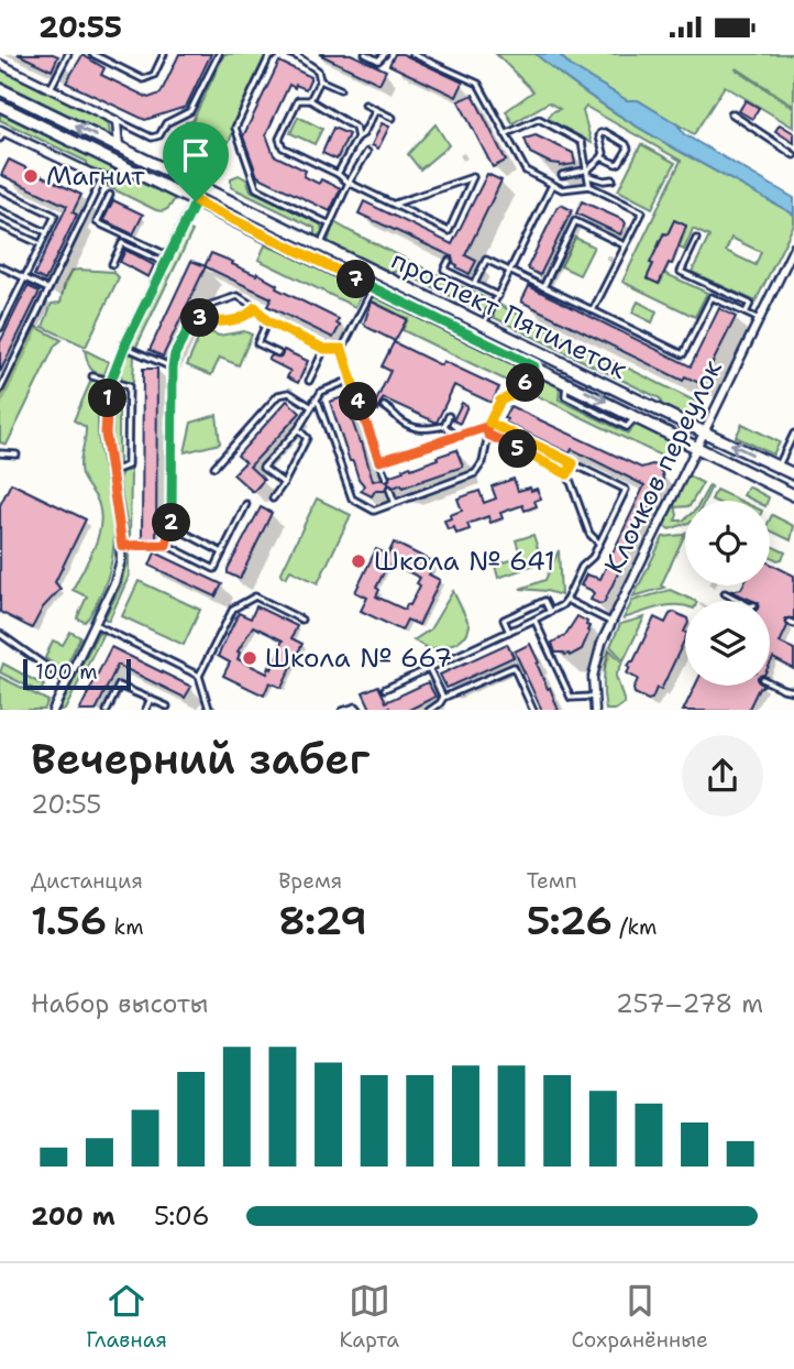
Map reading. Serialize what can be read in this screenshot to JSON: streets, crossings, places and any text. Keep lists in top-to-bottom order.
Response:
{
  "streets": {
    "street": ["проспект Пятилеток", "Клочков переулок"]
  },
  "crossings": [
    ["проспект Пятилеток", "Клочков переулок"]
  ],
  "places": ["Магнит", "Школа № 641", "Школа № 667"],
  "scale_bar": "100 m",
  "page": {
    "status": "20:55",
    "pins": [
      "7",
      "3",
      "6",
      "1",
      "4",
      "5",
      "2"
    ],
    "scale": "100 m",
    "heading": ["Вечерний забег", "20:55"],
    "stats": [
      ["Дистанция", "1.56 km"],
      ["Время", "8:29"],
      ["Темп", "5:26 /km"]
    ],
    "chart": ["Набор высоты", "257–278 m"],
    "list": [
      {
        "name": "200 m",
        "note": "5:06"
      }
    ],
    "tabs": ["Главная", "Карта", "Сохранённые"]
  }
}
